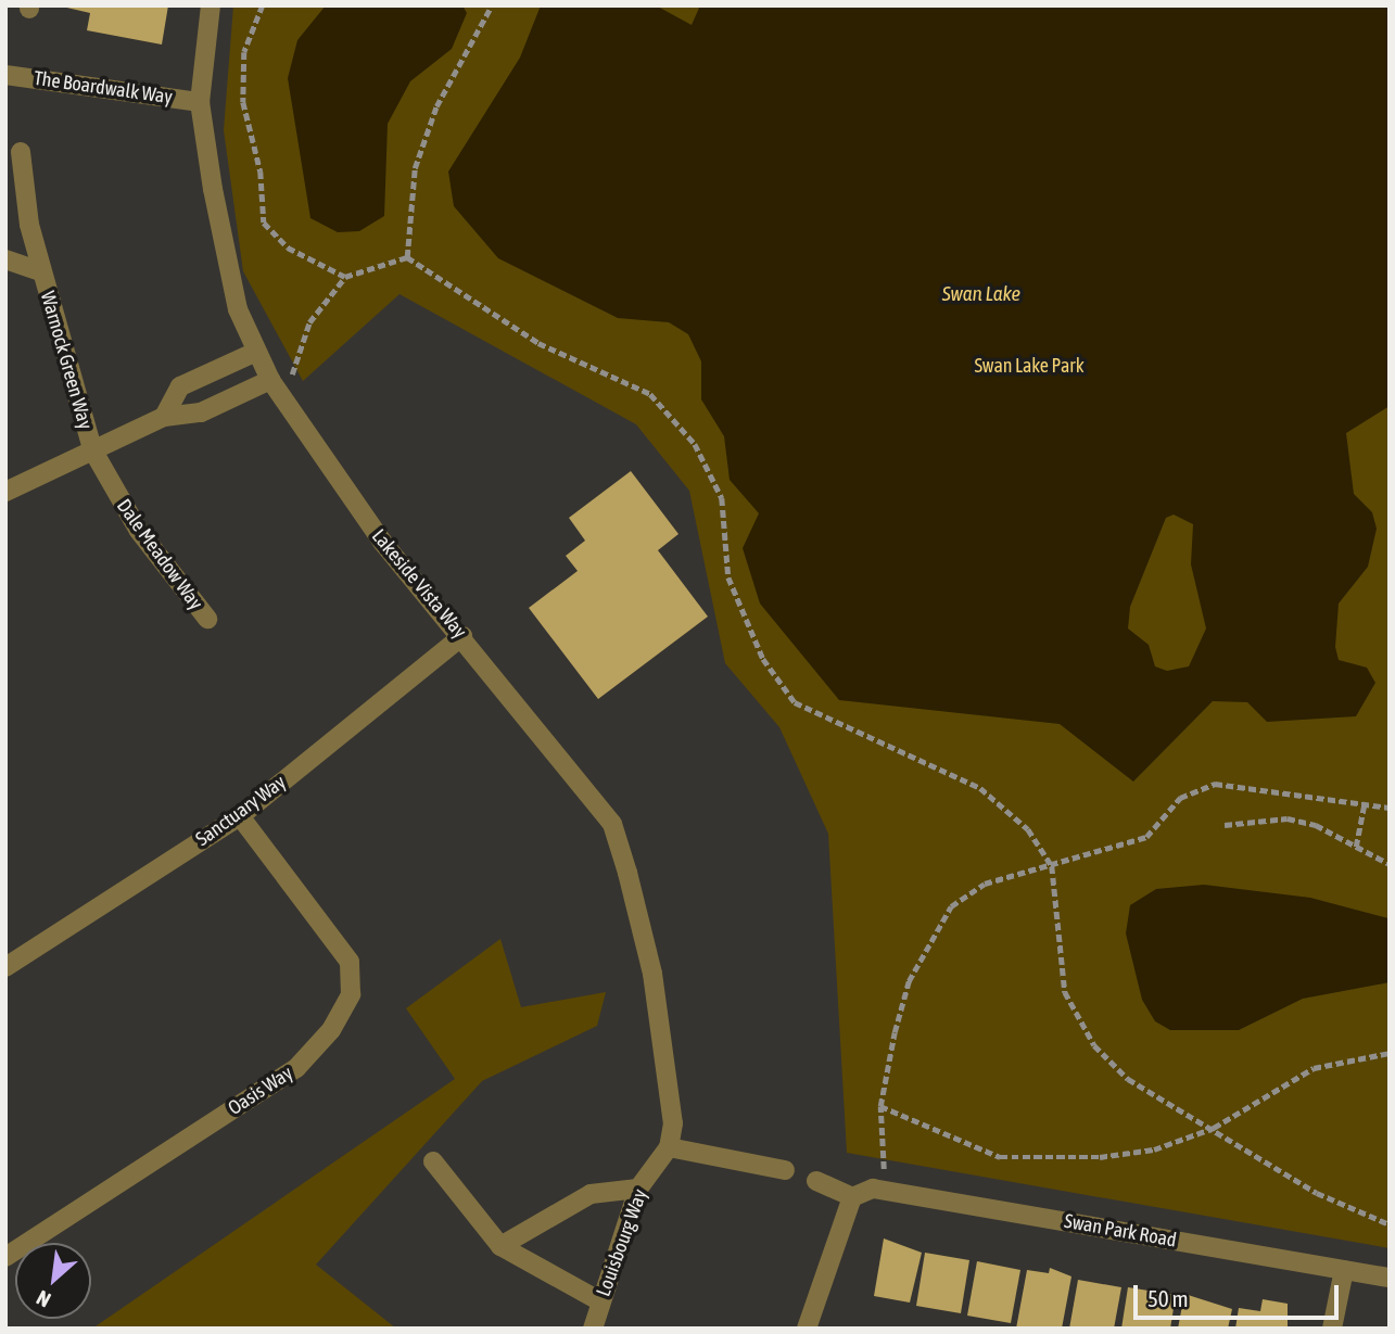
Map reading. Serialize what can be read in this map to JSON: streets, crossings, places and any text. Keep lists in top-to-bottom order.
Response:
{
  "streets": {
    "street": [
      "The Boardwalk Way",
      "Warnock Green Way",
      "Dale Meadow Way",
      "Lakeside Vista Way",
      "Sanctuary Way",
      "Oasis Way",
      "Swan Park Road",
      "Louisbourg Way"
    ]
  },
  "crossings": [
    ["The Boardwalk Way", "Lakeside Vista Way"],
    ["Warnock Green Way", "Dale Meadow Way"],
    ["Lakeside Vista Way", "Sanctuary Way"],
    ["Lakeside Vista Way", "Louisbourg Way"],
    ["Sanctuary Way", "Oasis Way"]
  ],
  "water": ["Swan Lake"],
  "parks": ["Swan Lake Park"],
  "scale_bar": "50 m",
  "north": "bottom left"
}
